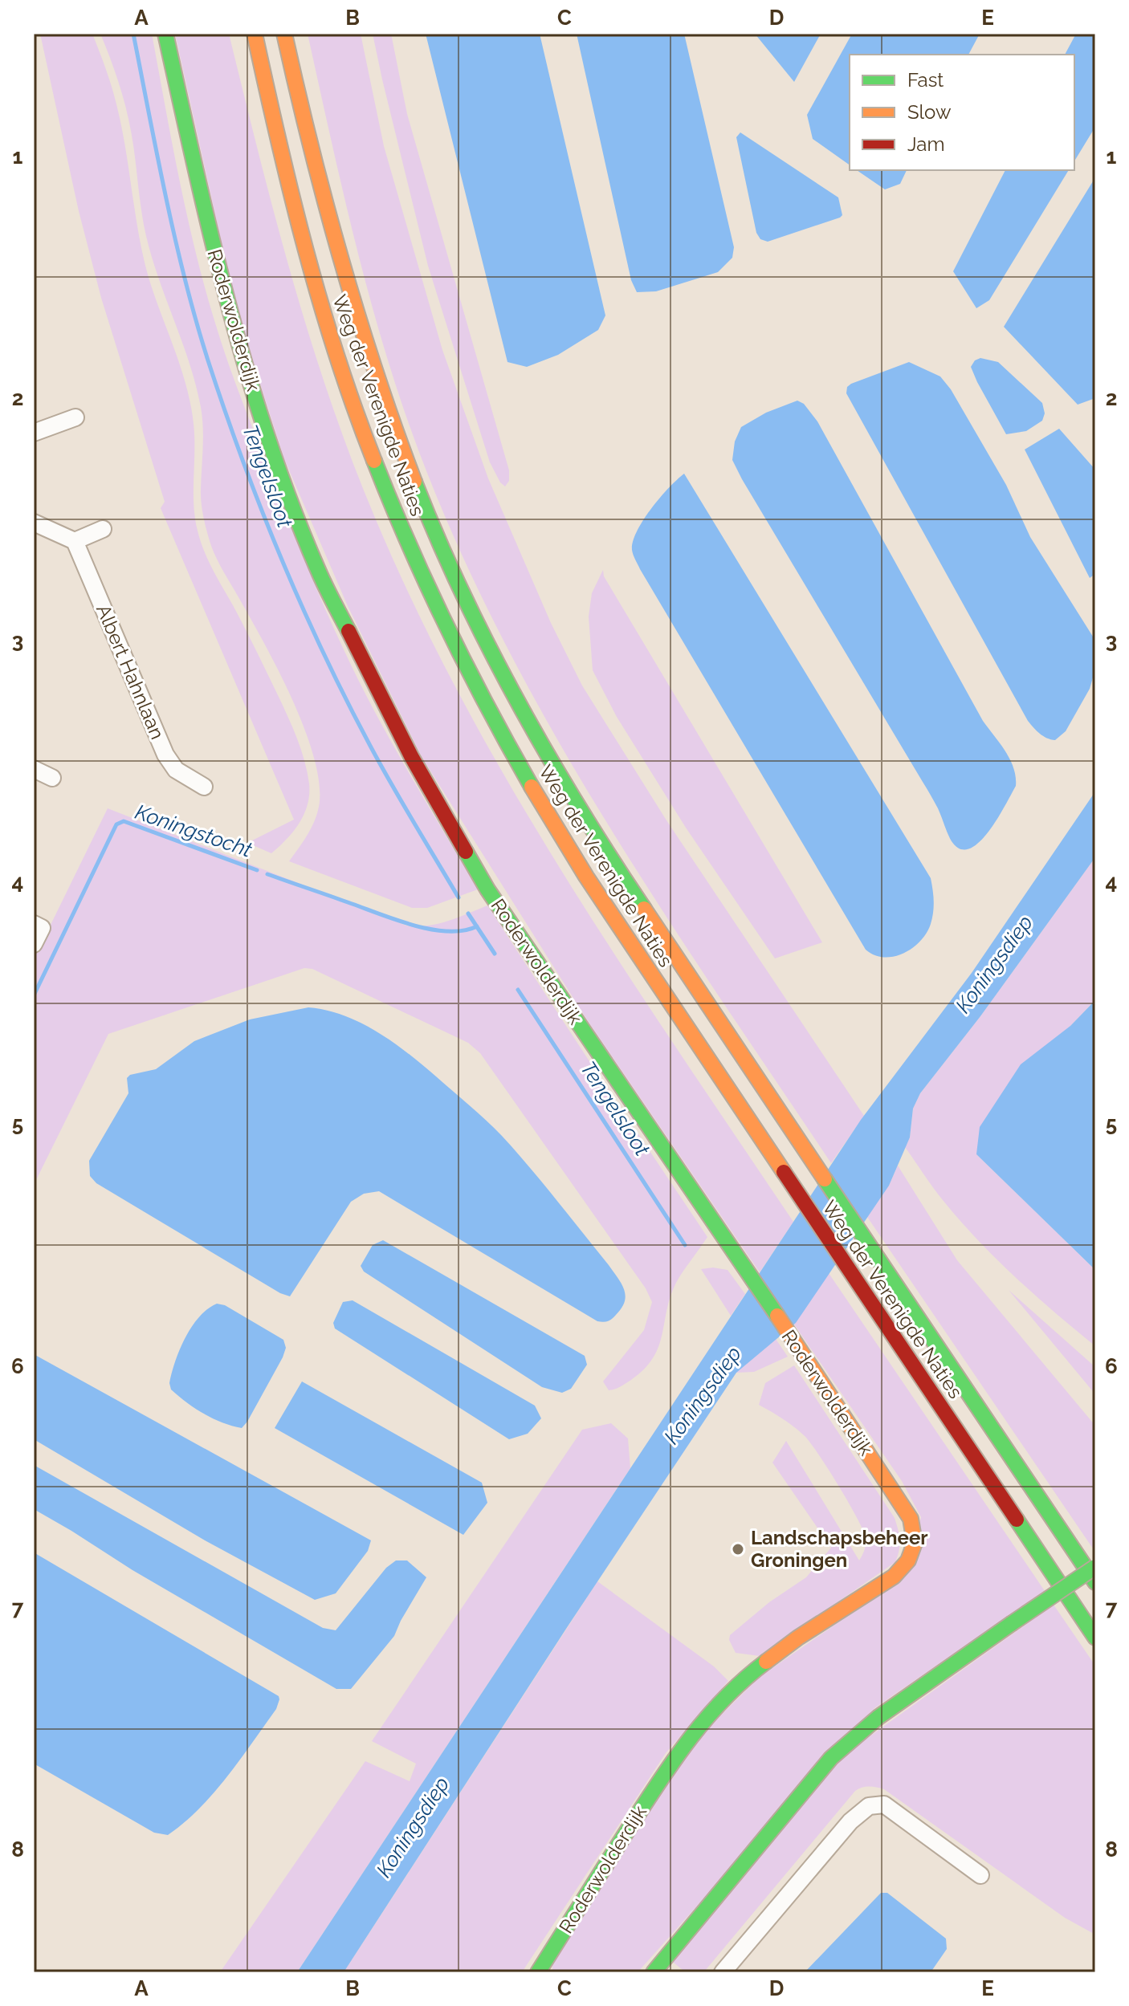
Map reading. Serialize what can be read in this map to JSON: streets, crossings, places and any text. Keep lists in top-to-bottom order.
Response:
{
  "streets": {
    "main road": ["Roderwolderdijk", "Weg der Verenigde Naties"],
    "street": ["Albert Hahnlaan"]
  },
  "water": ["Tengelsloot", "Koningstocht", "Koningsdiep"],
  "places": ["Landschapsbeheer Groningen"],
  "legend": ["Fast", "Slow", "Jam"],
  "grid": {
    "columns": [
      "A",
      "B",
      "C",
      "D",
      "E"
    ],
    "rows": [
      "1",
      "2",
      "3",
      "4",
      "5",
      "6",
      "7",
      "8"
    ]
  }
}
